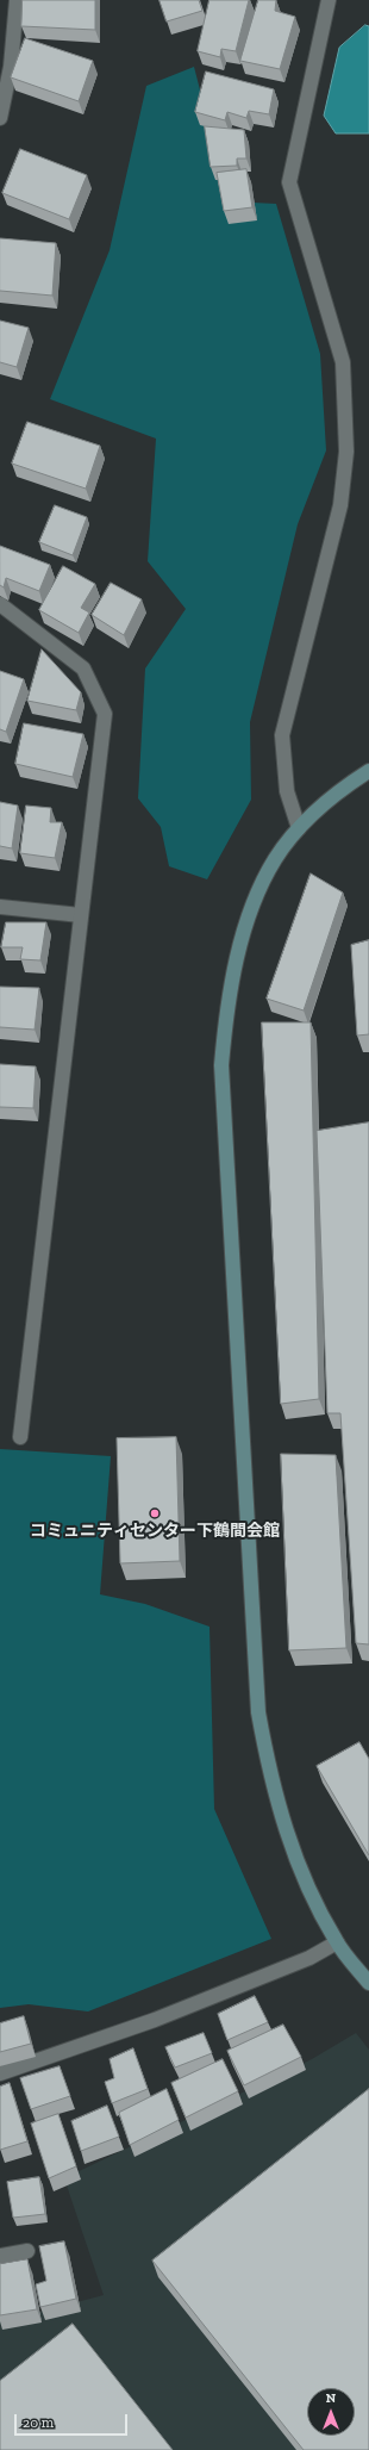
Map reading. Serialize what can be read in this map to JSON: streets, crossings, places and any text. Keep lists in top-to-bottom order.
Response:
{
  "places": ["コミュニティセンター下鶴間会館"],
  "scale_bar": "20 m",
  "north": "top"
}
